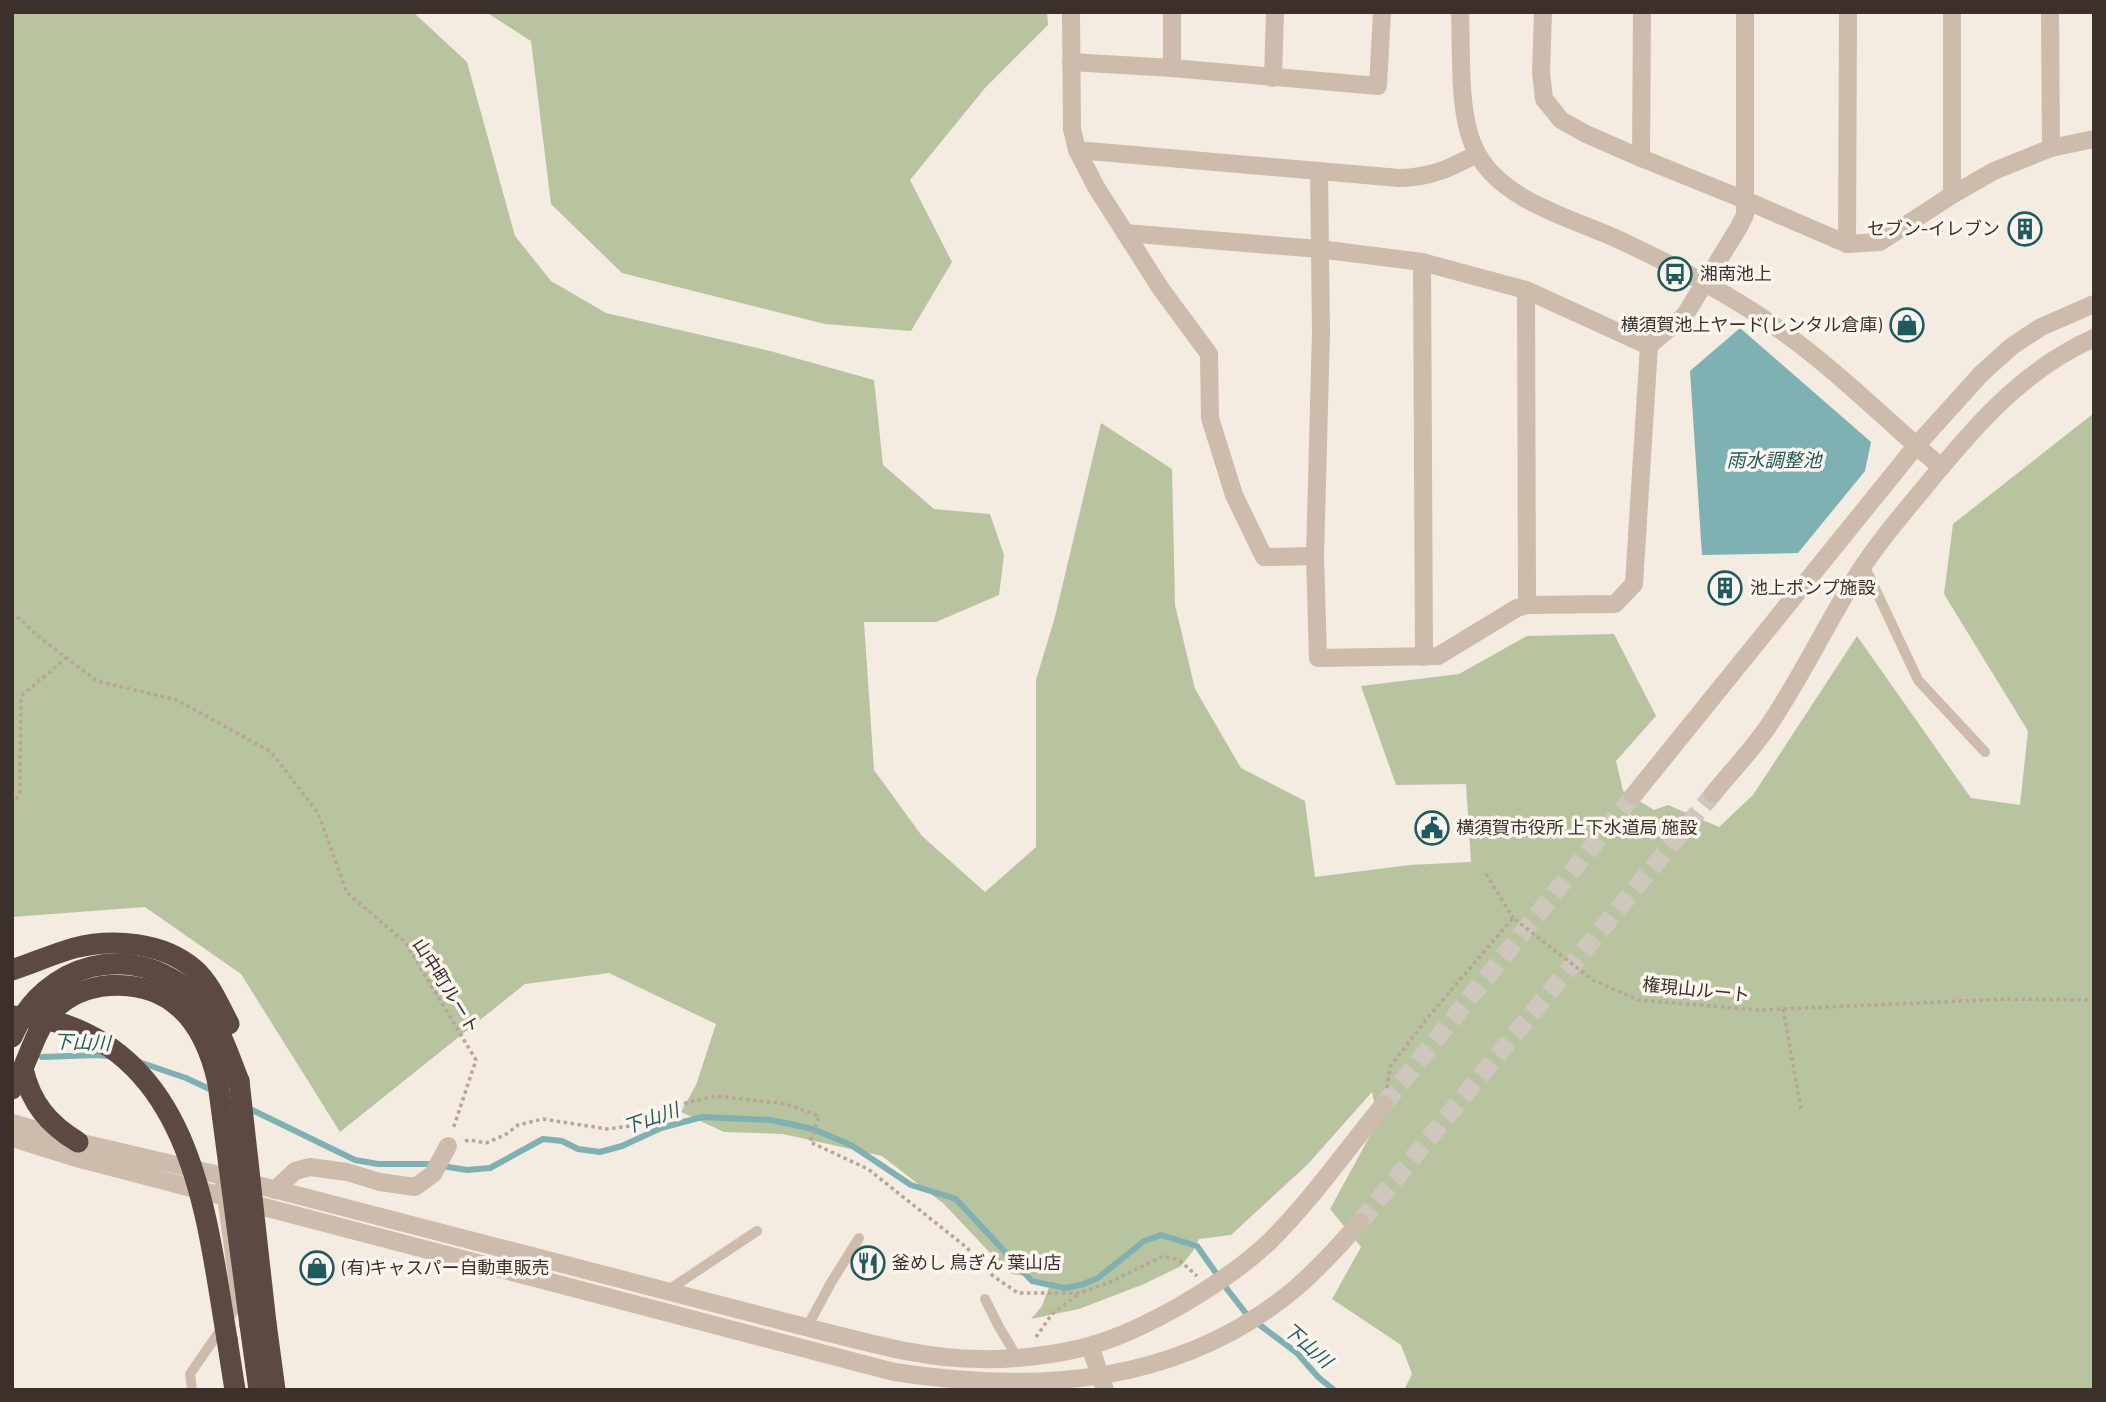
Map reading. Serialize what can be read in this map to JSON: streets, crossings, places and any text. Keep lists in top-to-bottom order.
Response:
{
  "streets": {
    "path": ["山中町ルート", "権現山ルート"]
  },
  "water": ["雨水調整池", "下山川"],
  "places": {
    "building": ["セブン-イレブン", "池上ポンプ施設"],
    "bus stop": ["湘南池上"],
    "shop": ["横須賀池上ヤード(レンタル倉庫)", "(有)キャスパー自動車販売"],
    "public building": ["横須賀市役所 上下水道局 施設"],
    "restaurant": ["釜めし 鳥ぎん 葉山店"]
  }
}
